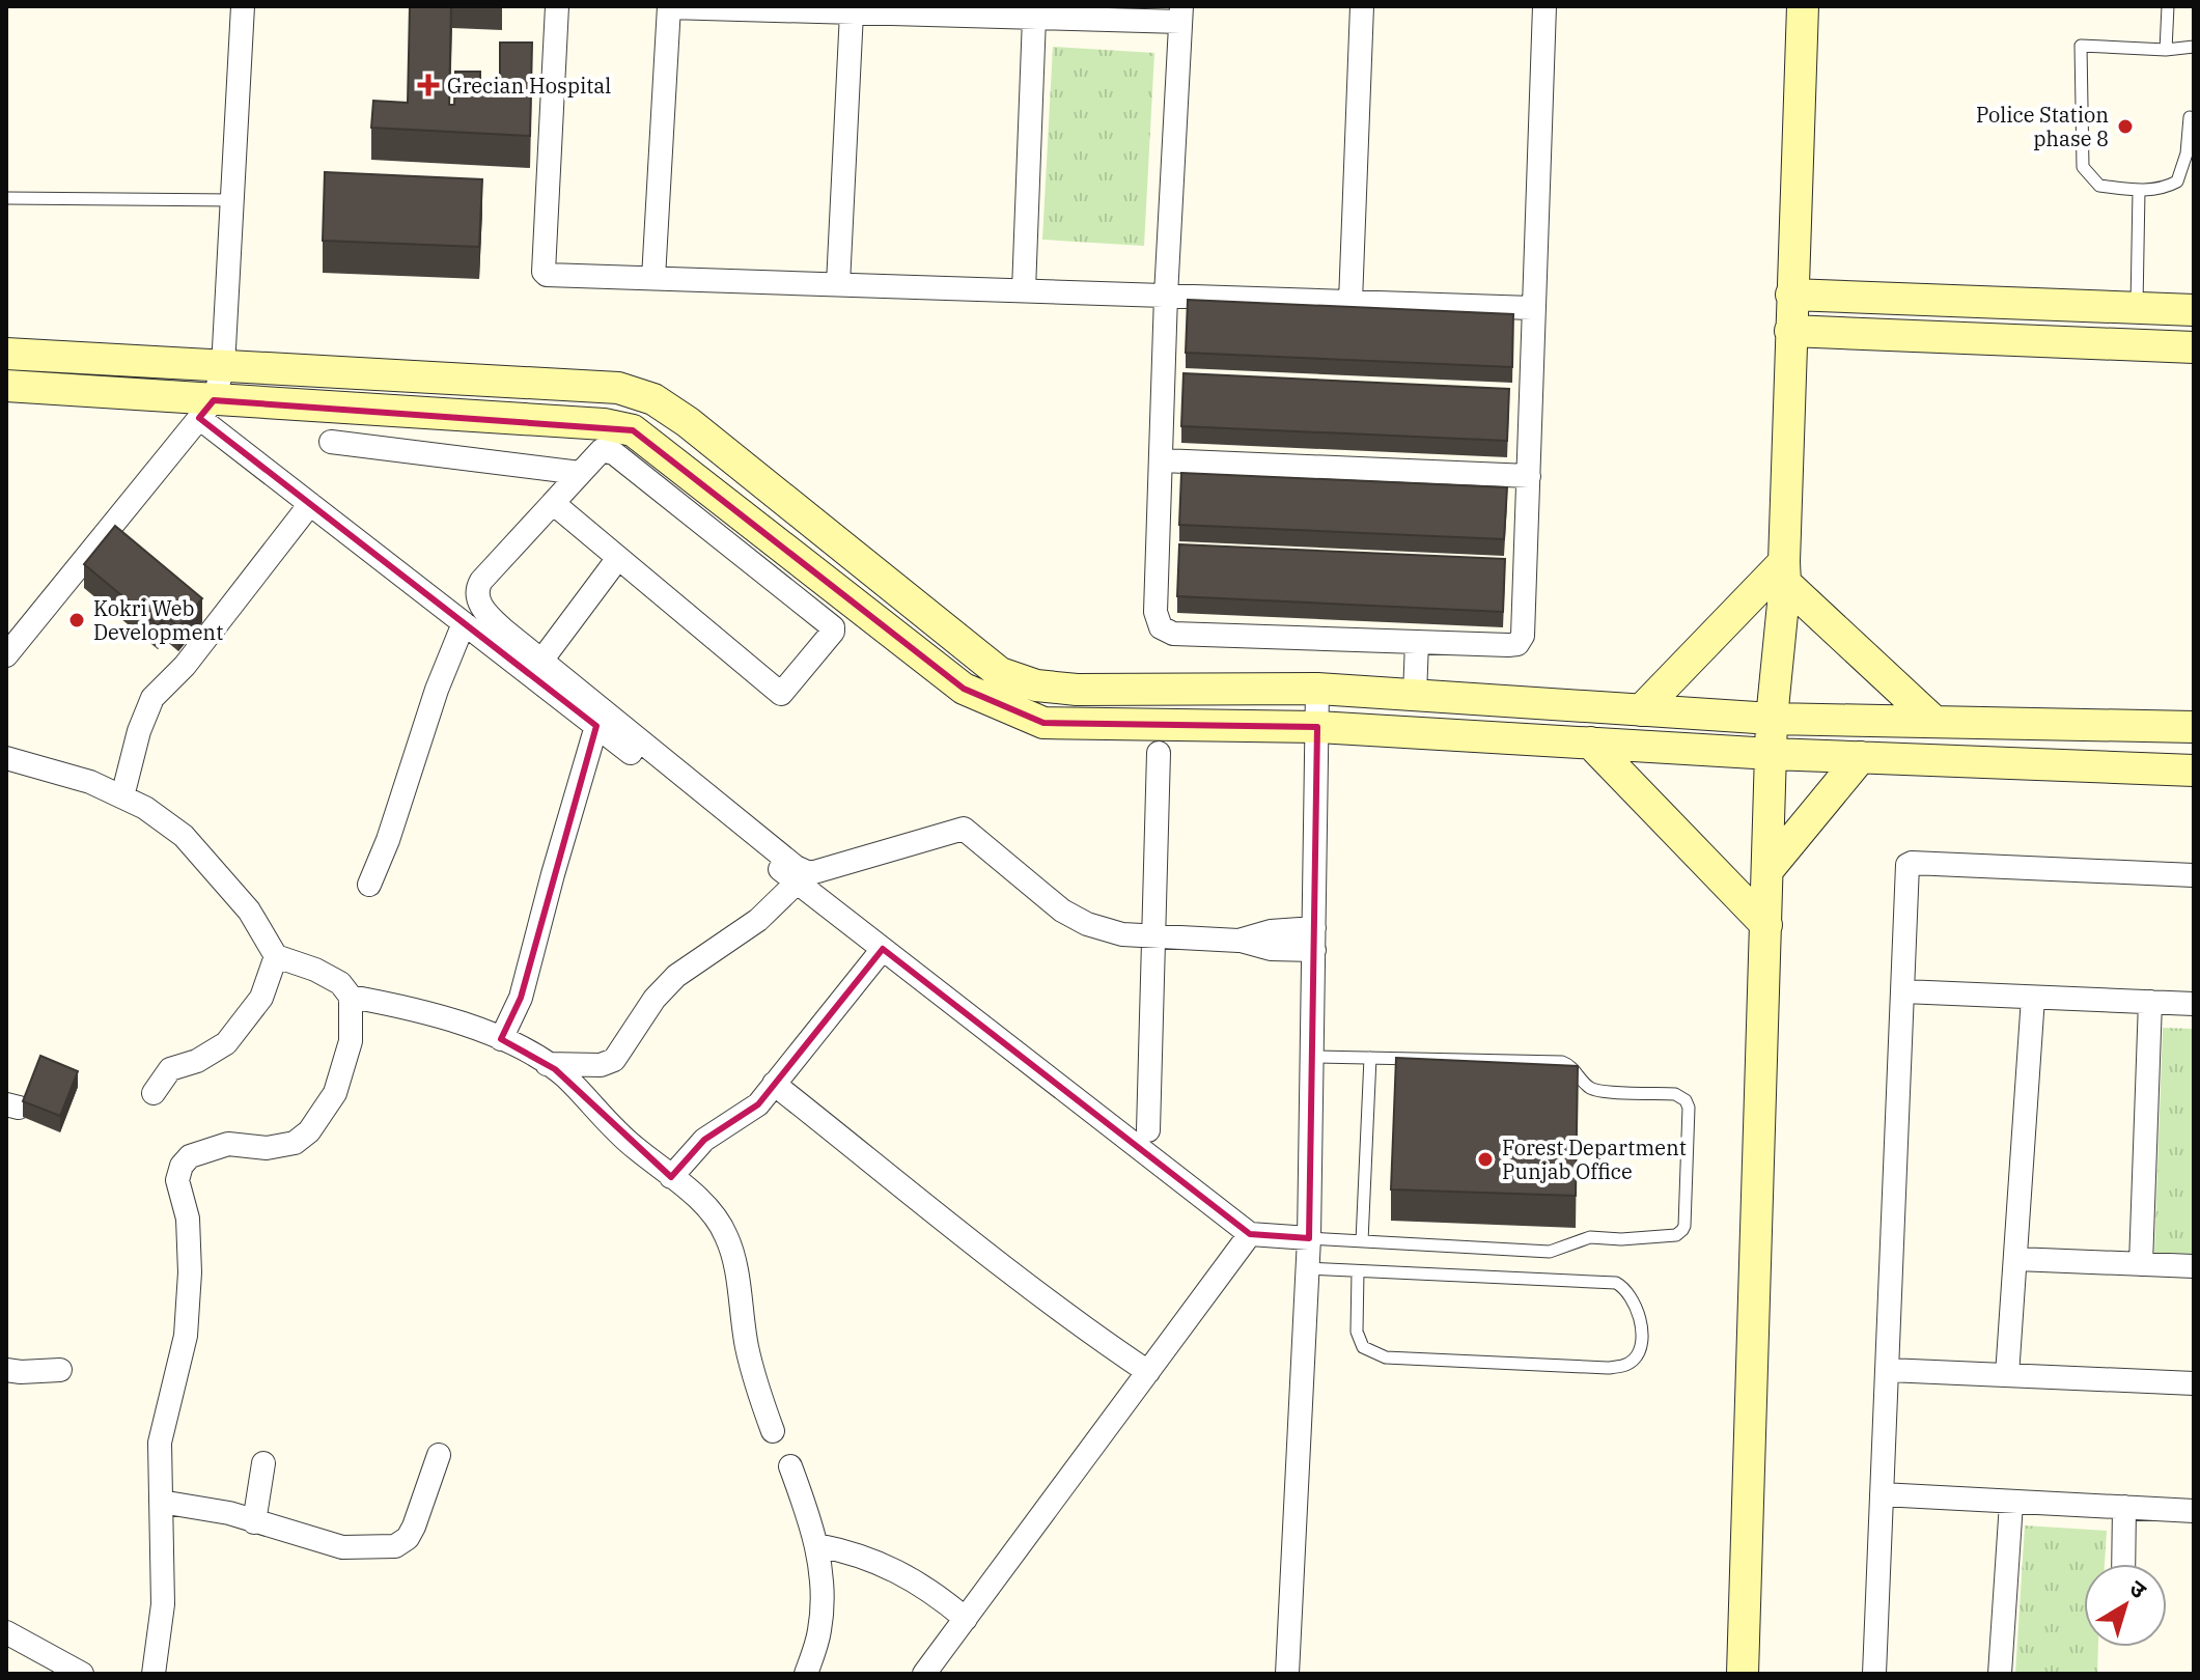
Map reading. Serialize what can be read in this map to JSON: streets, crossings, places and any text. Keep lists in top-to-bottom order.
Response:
{
  "places": {
    "health": ["Grecian Hospital"],
    "other": ["Police Station phase 8", "Kokri Web Development", "Forest Department Punjab Office"]
  },
  "north": "top right"
}
